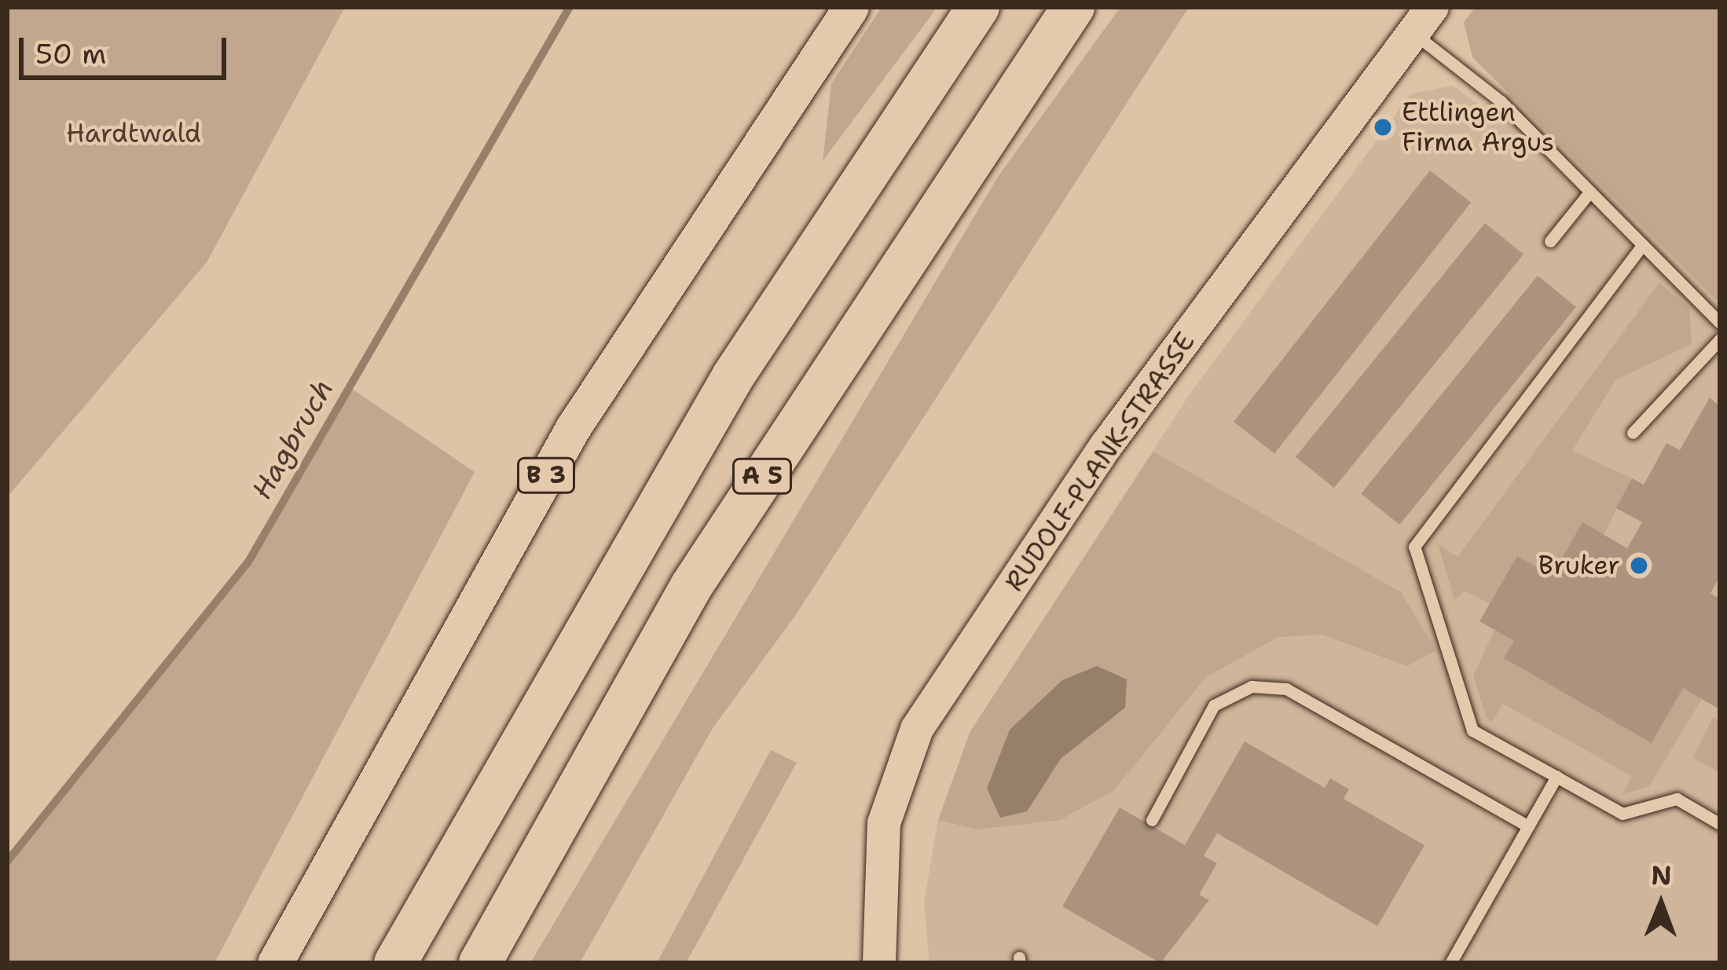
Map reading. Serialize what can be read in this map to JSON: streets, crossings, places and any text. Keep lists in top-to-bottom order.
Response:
{
  "streets": {
    "highway": ["A 5"],
    "main road": ["RUDOLF-PLANK-STRASSE", "B 3"]
  },
  "water": ["Hagbruch"],
  "parks": ["Hardtwald"],
  "places": ["Ettlingen Firma Argus", "Bruker"],
  "scale_bar": "50 m",
  "north": "top"
}
